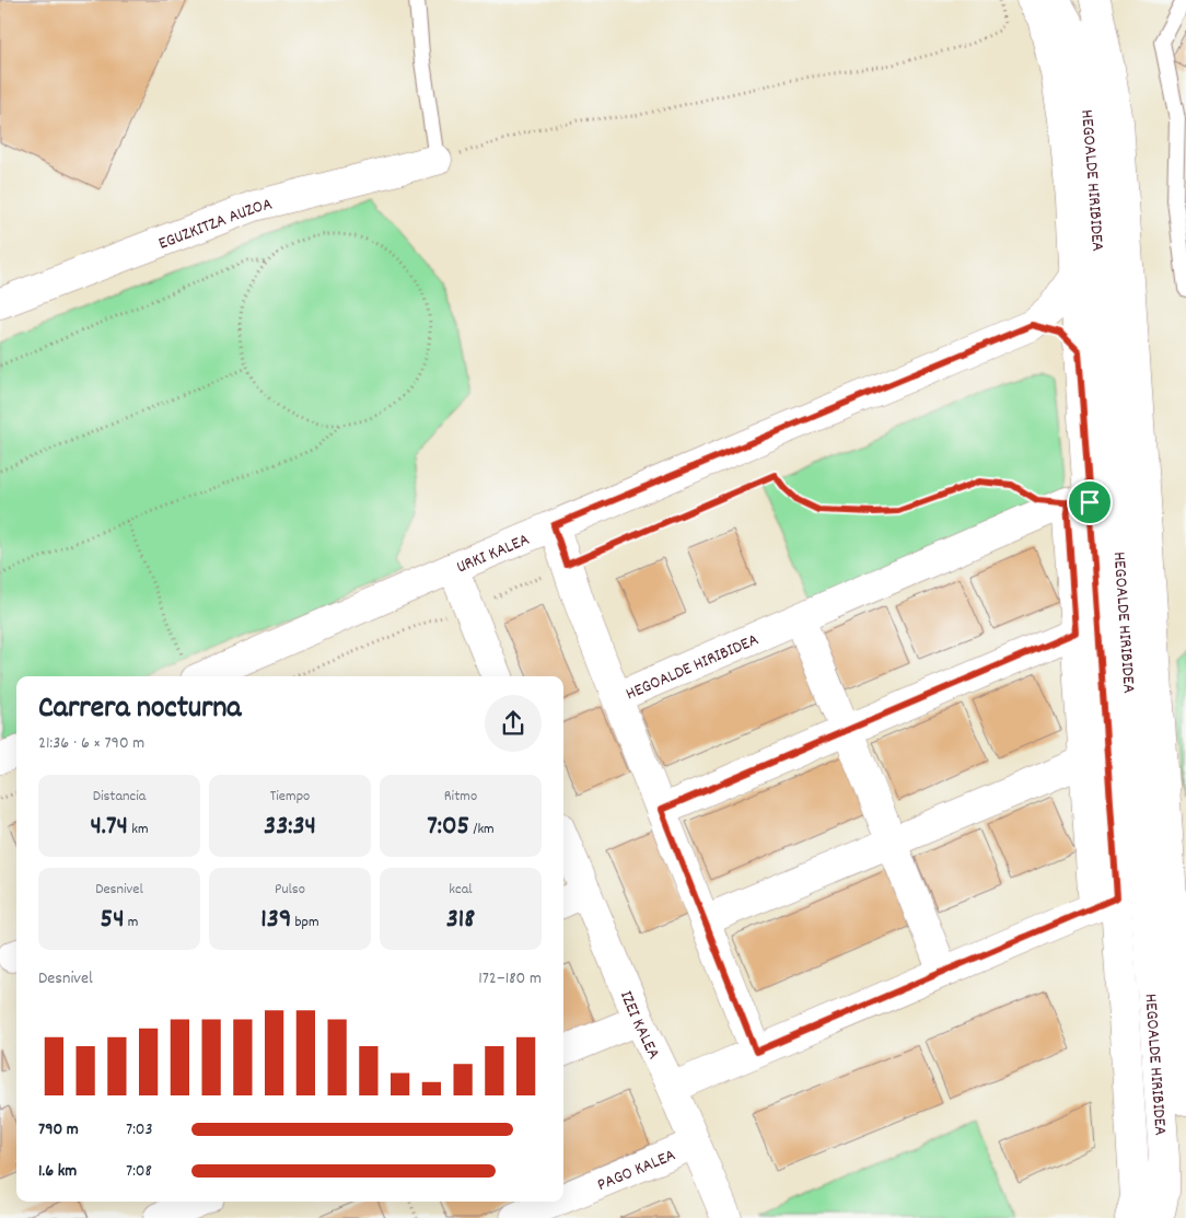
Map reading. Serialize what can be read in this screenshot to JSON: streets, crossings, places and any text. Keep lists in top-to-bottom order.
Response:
{
  "streets": {
    "street": [
      "HEGOALDE HIRIBIDEA",
      "EGUZKITZA AUZOA",
      "URKI KALEA",
      "IZEI KALEA",
      "PAGO KALEA"
    ]
  },
  "crossings": [
    ["HEGOALDE HIRIBIDEA", "URKI KALEA"],
    ["IZEI KALEA", "PAGO KALEA"]
  ],
  "page": {
    "heading": ["Carrera nocturna", "21:36 · 6 × 790 m"],
    "stats": [
      ["Distancia", "4.74 km"],
      ["Tiempo", "33:34"],
      ["Ritmo", "7:05 /km"],
      ["Desnivel", "54 m"],
      ["Pulso", "139 bpm"],
      ["kcal", "318"]
    ],
    "chart": ["Desnivel", "172–180 m"],
    "list": [
      {
        "name": "790 m",
        "note": "7:03"
      },
      {
        "name": "1.6 km",
        "note": "7:08"
      }
    ]
  }
}
